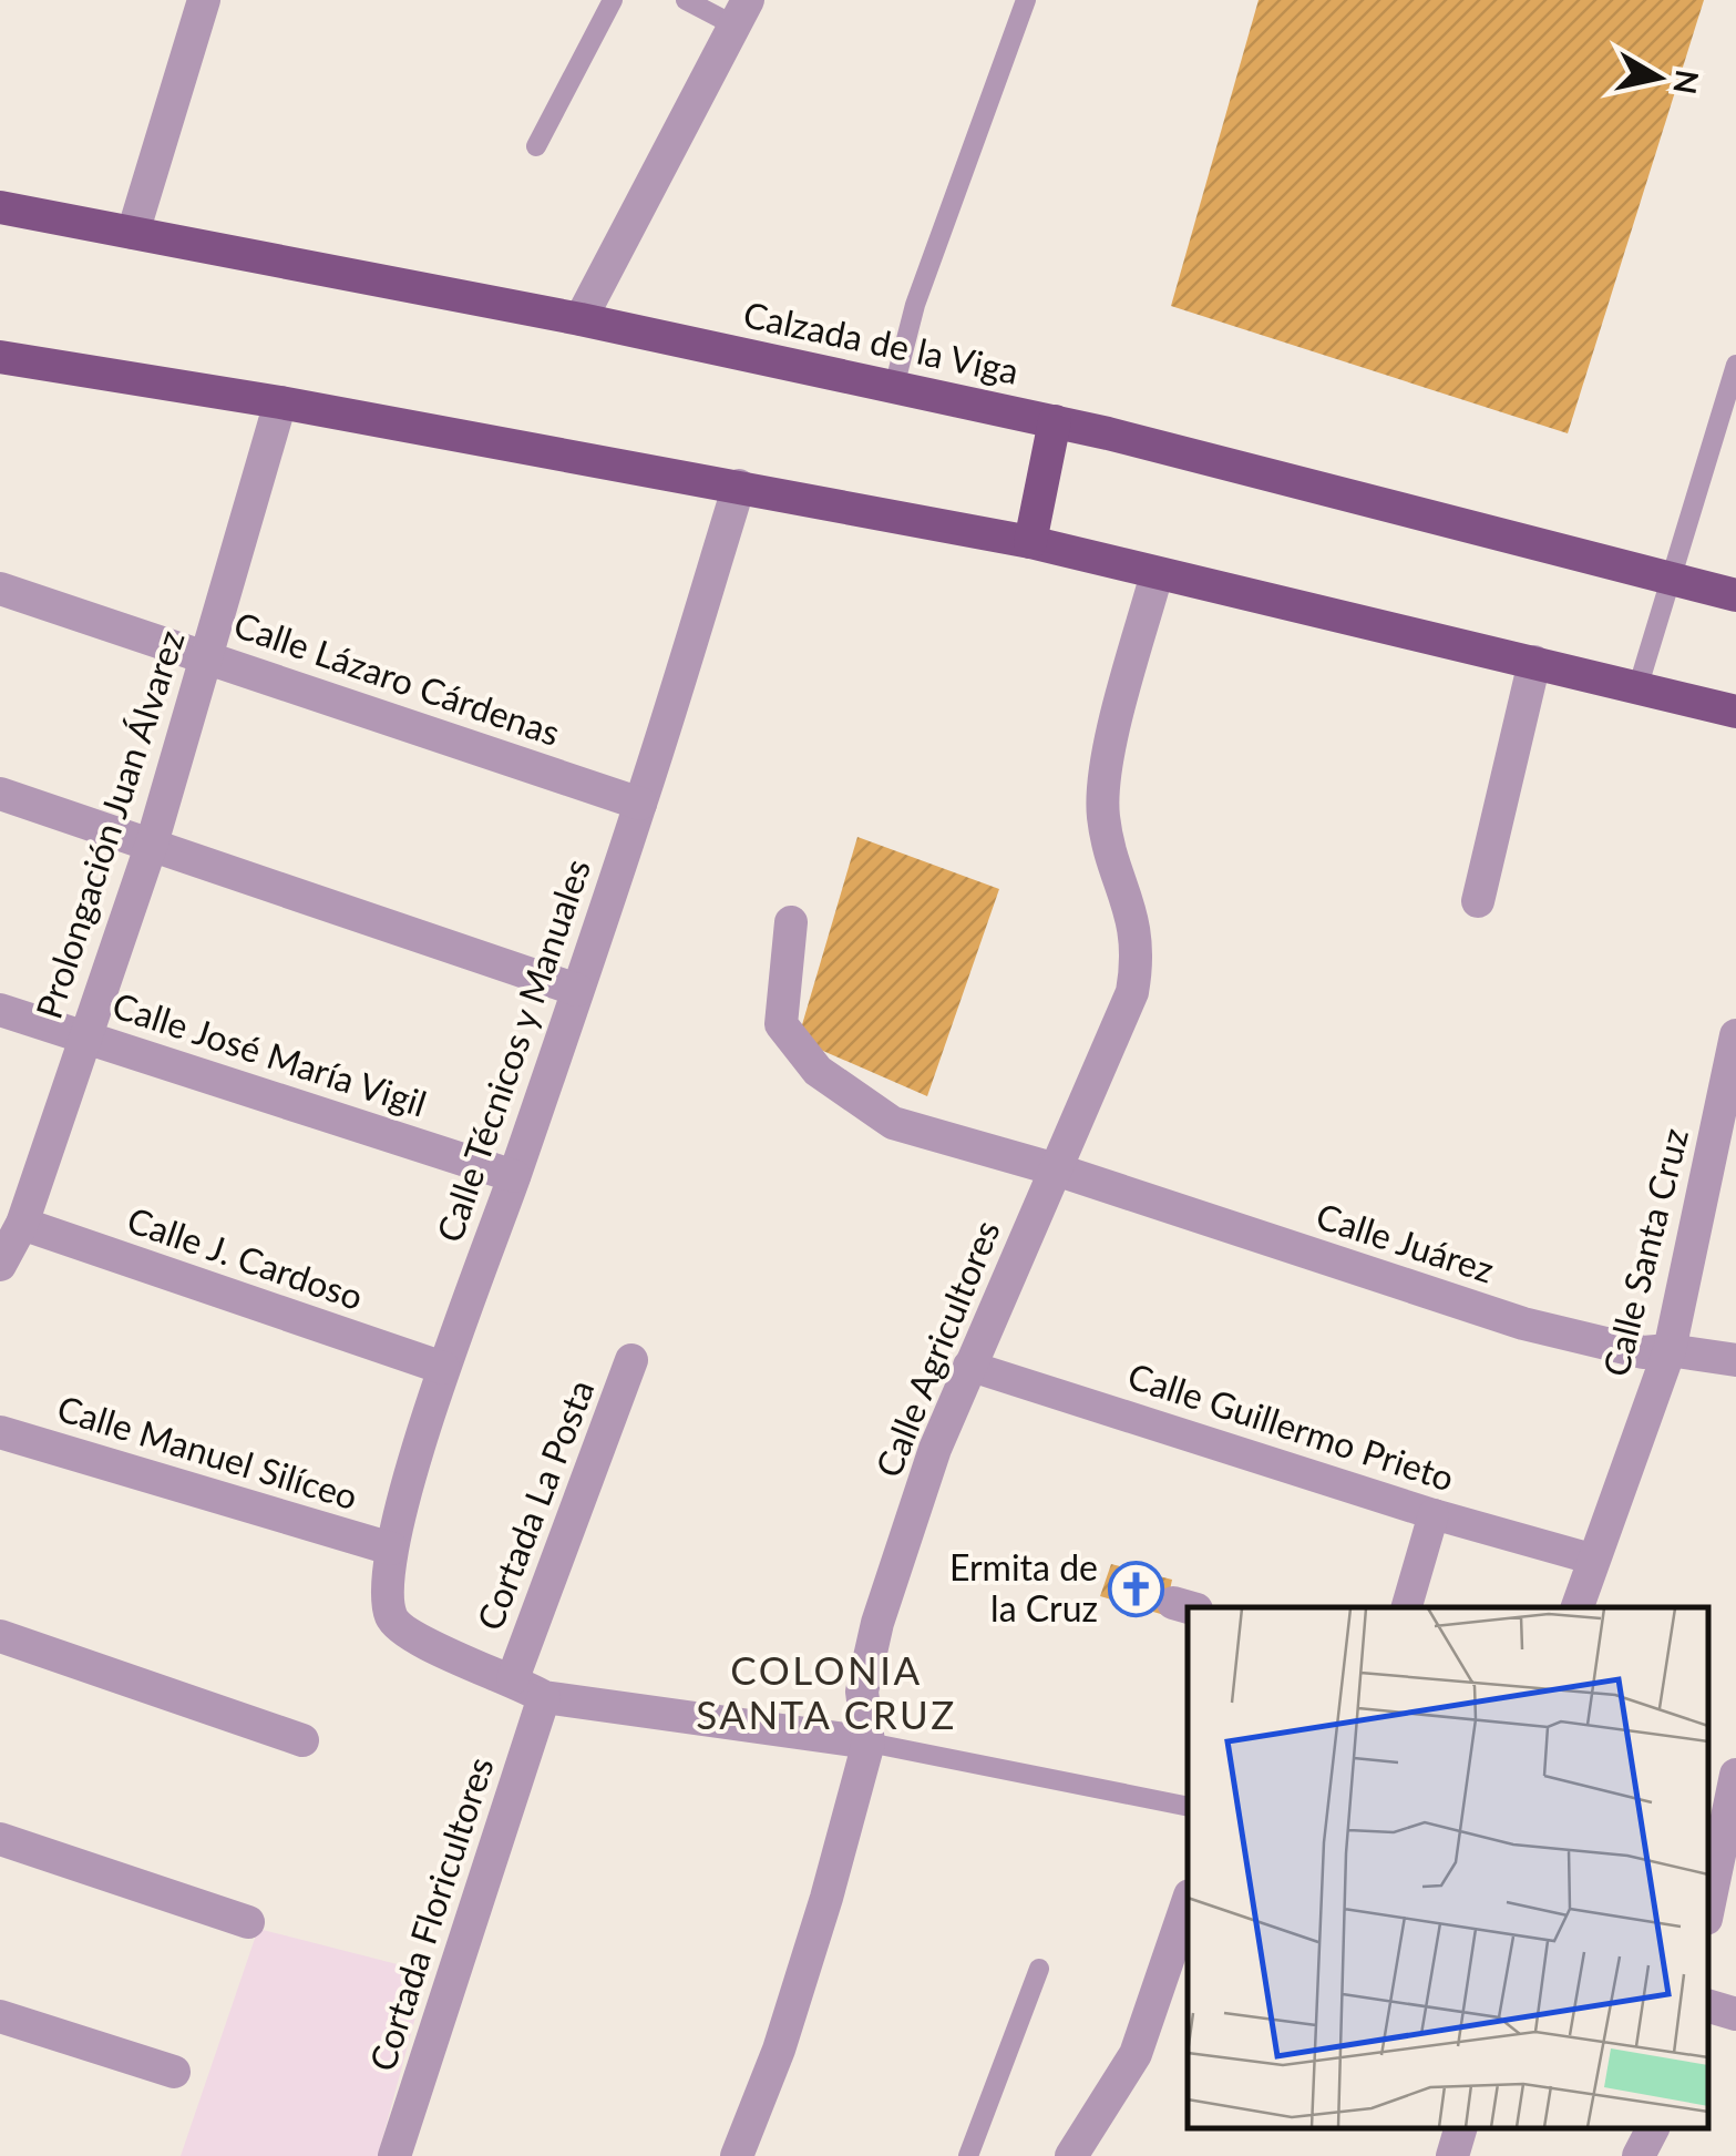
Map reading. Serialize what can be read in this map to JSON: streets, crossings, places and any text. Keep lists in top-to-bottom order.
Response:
{
  "streets": {
    "main road": ["Calzada de la Viga"],
    "street": [
      "Calle Lázaro Cárdenas",
      "Prolongación Juan Álvarez",
      "Calle Técnicos y Manuales",
      "Calle José María Vigil",
      "Calle Juárez",
      "Calle Santa Cruz",
      "Calle J. Cardoso",
      "Calle Agricultores",
      "Calle Guillermo Prieto",
      "Calle Manuel Silíceo",
      "Cortada La Posta",
      "Cortada Floricultores"
    ]
  },
  "crossings": [
    ["Calle Lázaro Cárdenas", "Prolongación Juan Álvarez"],
    ["Calle Lázaro Cárdenas", "Calle Técnicos y Manuales"],
    ["Prolongación Juan Álvarez", "Calle José María Vigil"],
    ["Prolongación Juan Álvarez", "Calle J. Cardoso"],
    ["Calle Técnicos y Manuales", "Calle José María Vigil"],
    ["Calle Técnicos y Manuales", "Calle J. Cardoso"],
    ["Calle Técnicos y Manuales", "Calle Manuel Silíceo"],
    ["Calle Técnicos y Manuales", "Cortada La Posta"],
    ["Calle Juárez", "Calle Santa Cruz"],
    ["Calle Juárez", "Calle Agricultores"],
    ["Calle Santa Cruz", "Calle Guillermo Prieto"],
    ["Calle Agricultores", "Calle Guillermo Prieto"]
  ],
  "districts": ["COLONIA SANTA CRUZ"],
  "places": {
    "church": ["Ermita de la Cruz"]
  },
  "north": "right"
}
